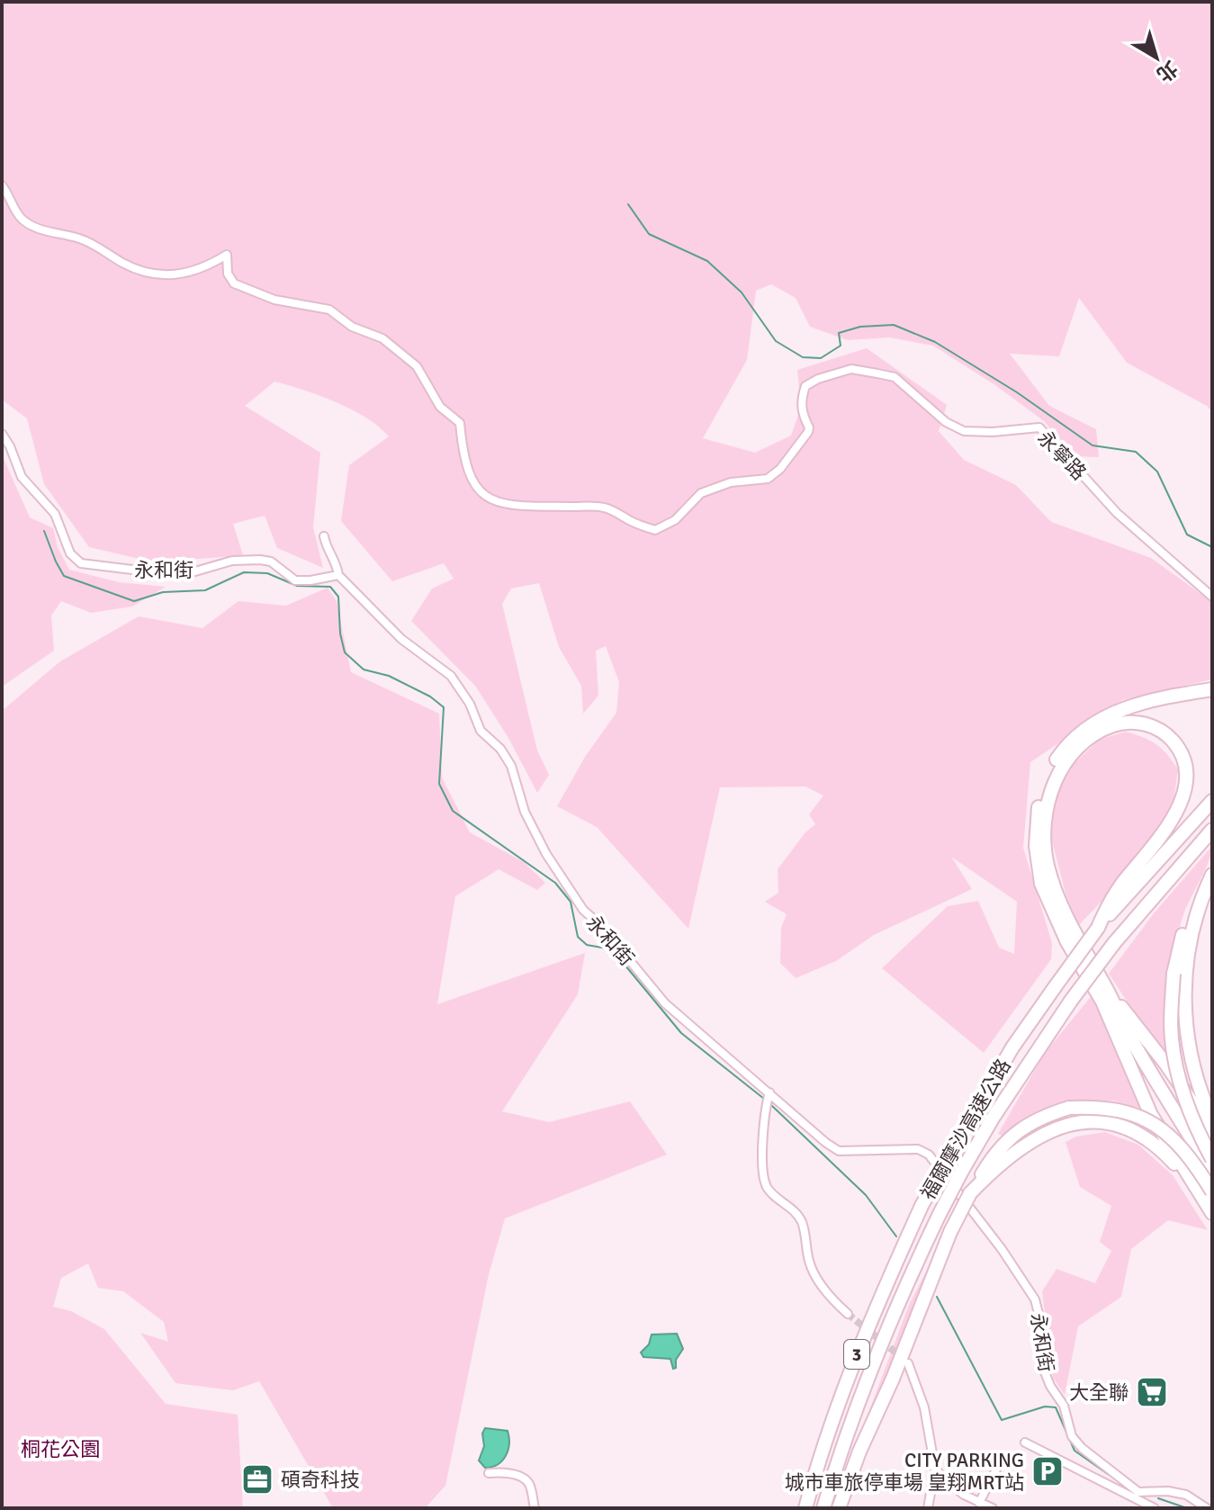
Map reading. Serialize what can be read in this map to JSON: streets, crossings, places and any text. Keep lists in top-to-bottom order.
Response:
{
  "streets": {
    "highway": ["福爾摩沙高速公路", "3"],
    "street": ["永寧路", "永和街"]
  },
  "parks": ["桐花公園"],
  "places": {
    "supermarket": ["大全聯"],
    "parking": ["CITY PARKING 城市車旅停車場 皇翔MRT站"],
    "office": ["碩奇科技"]
  },
  "north": "bottom right"
}
